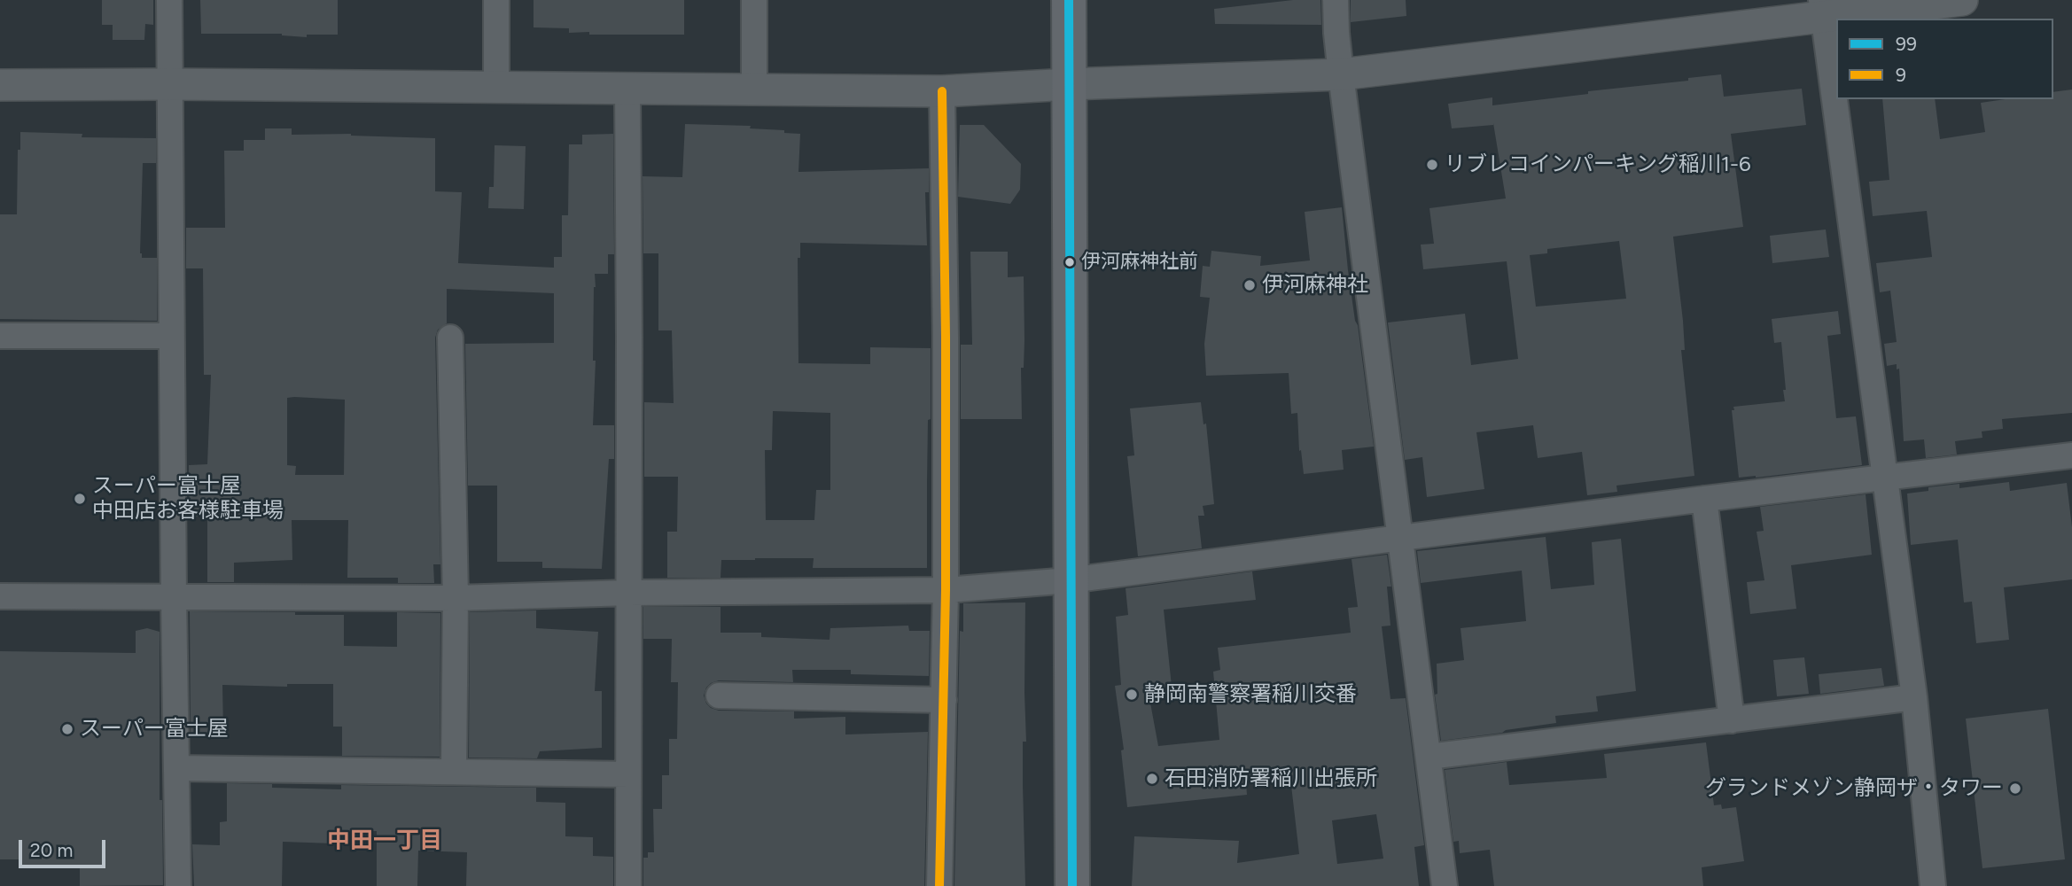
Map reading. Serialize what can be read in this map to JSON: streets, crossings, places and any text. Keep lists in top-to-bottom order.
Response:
{
  "districts": ["中田一丁目"],
  "places": [
    "リブレコインパーキング稲川1-6",
    "伊河麻神社前",
    "伊河麻神社",
    "スーパー富士屋 中田店お客様駐車場",
    "静岡南警察署稲川交番",
    "スーパー富士屋",
    "石田消防署稲川出張所",
    "グランドメゾン静岡ザ・タワー"
  ],
  "lines": ["transit line 99", "transit line 9"],
  "legend": ["99", "9"],
  "scale_bar": "20 m"
}
